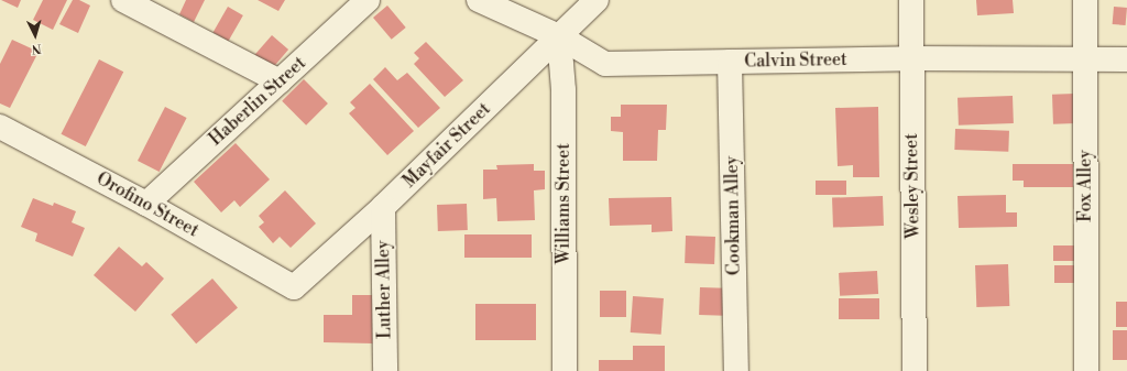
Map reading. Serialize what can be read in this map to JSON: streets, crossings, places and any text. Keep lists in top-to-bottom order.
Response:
{
  "streets": {
    "street": [
      "Calvin Street",
      "Haberlin Street",
      "Mayfair Street",
      "Wesley Street",
      "Fox Alley",
      "Williams Street",
      "Orofino Street",
      "Cookman Alley",
      "Luther Alley"
    ]
  },
  "crossings": [
    ["Calvin Street", "Mayfair Street"],
    ["Calvin Street", "Wesley Street"],
    ["Calvin Street", "Fox Alley"],
    ["Calvin Street", "Williams Street"],
    ["Calvin Street", "Cookman Alley"],
    ["Haberlin Street", "Orofino Street"],
    ["Mayfair Street", "Williams Street"],
    ["Mayfair Street", "Orofino Street"],
    ["Mayfair Street", "Luther Alley"]
  ],
  "north": "bottom"
}
